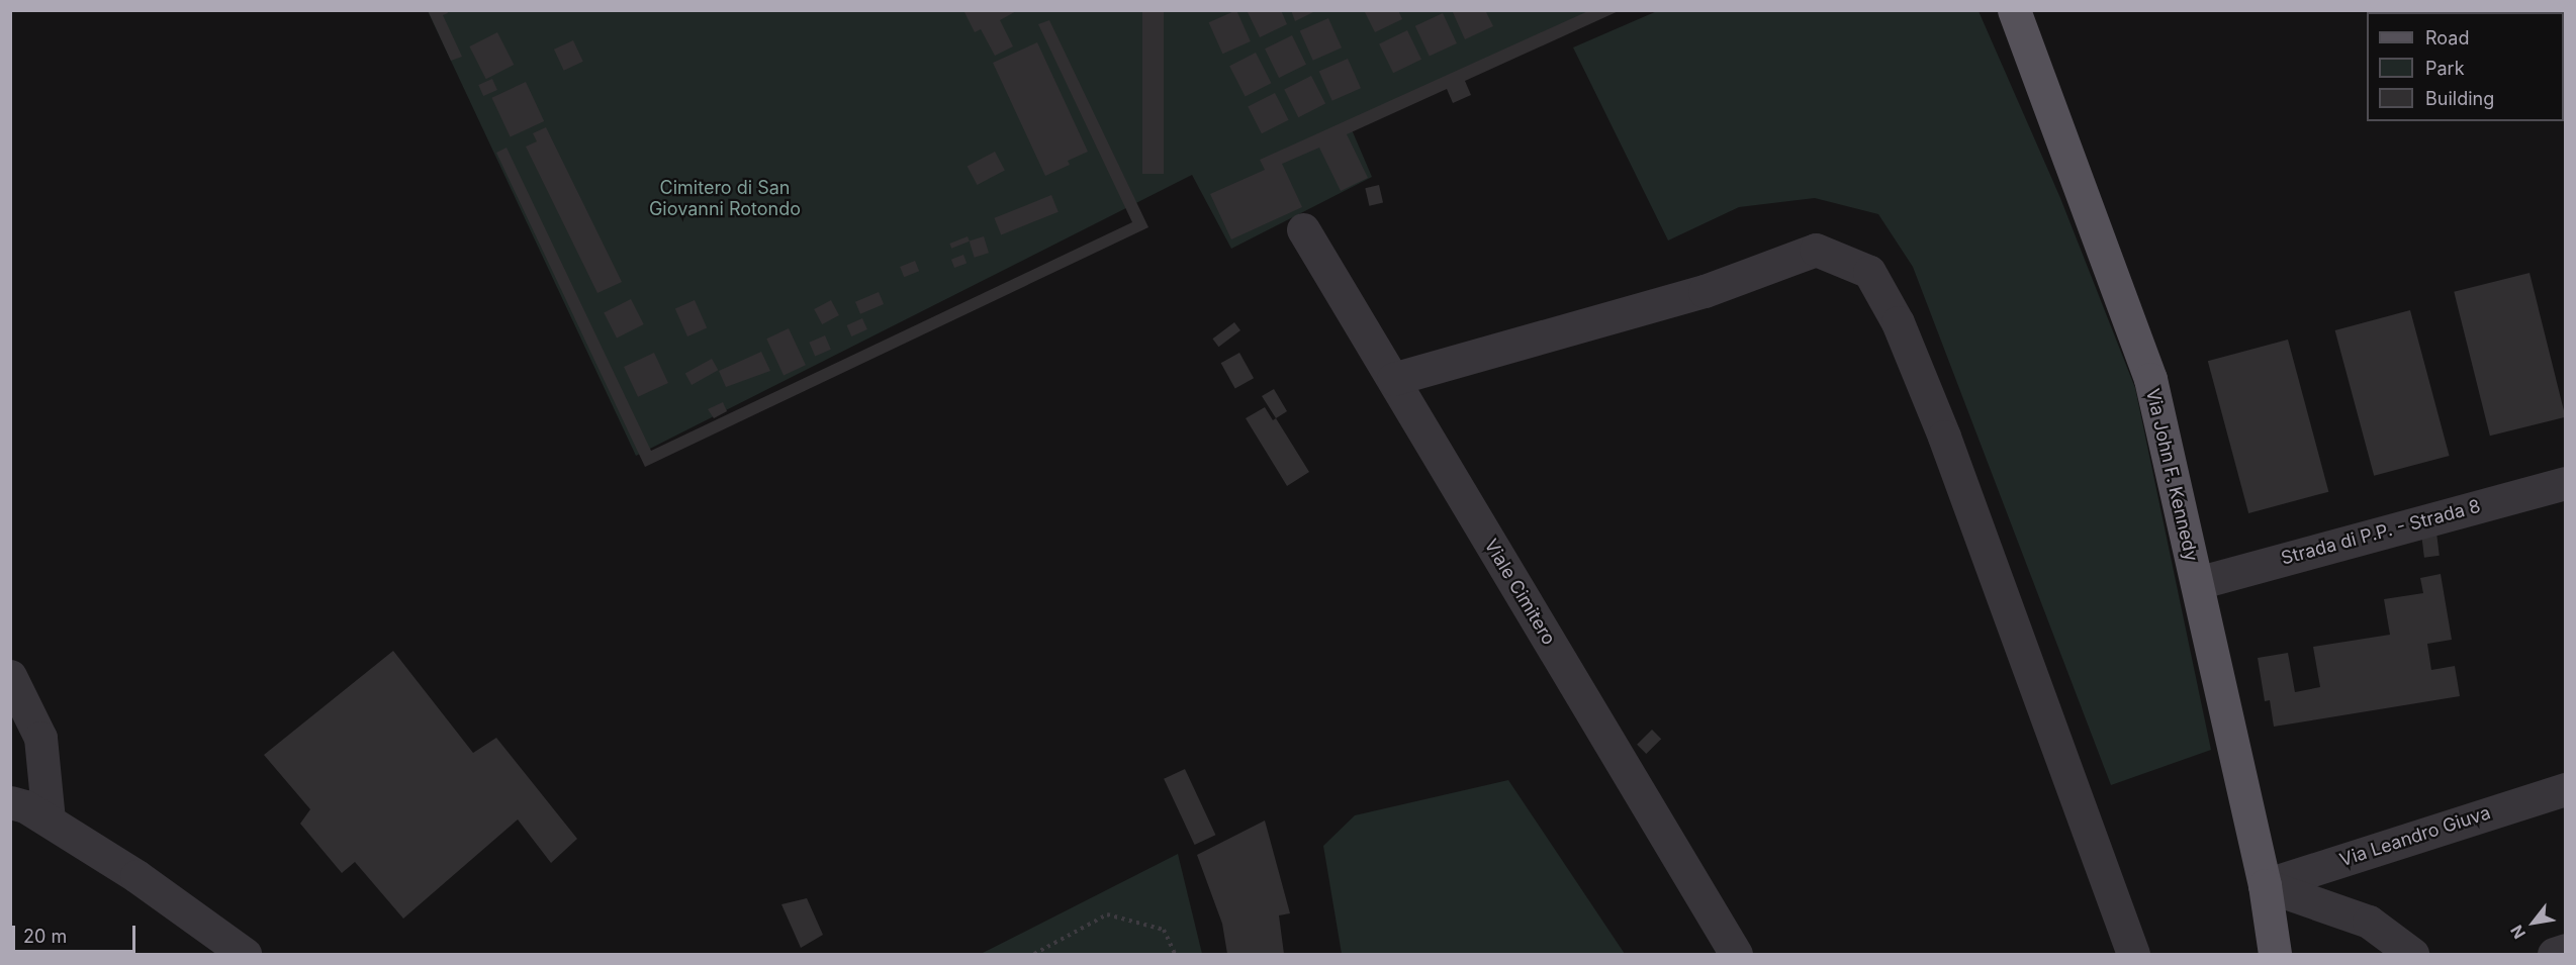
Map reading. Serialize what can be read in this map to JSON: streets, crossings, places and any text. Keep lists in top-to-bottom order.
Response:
{
  "streets": {
    "main road": ["Via John F. Kennedy"],
    "street": ["Strada di P.P. - Strada 8", "Viale Cimitero", "Via Leandro Giuva"]
  },
  "crossings": [
    ["Via John F. Kennedy", "Strada di P.P. - Strada 8"],
    ["Via John F. Kennedy", "Via Leandro Giuva"]
  ],
  "parks": ["Cimitero di San Giovanni Rotondo"],
  "legend": ["Road", "Park", "Building"],
  "scale_bar": "20 m",
  "north": "bottom left"
}
